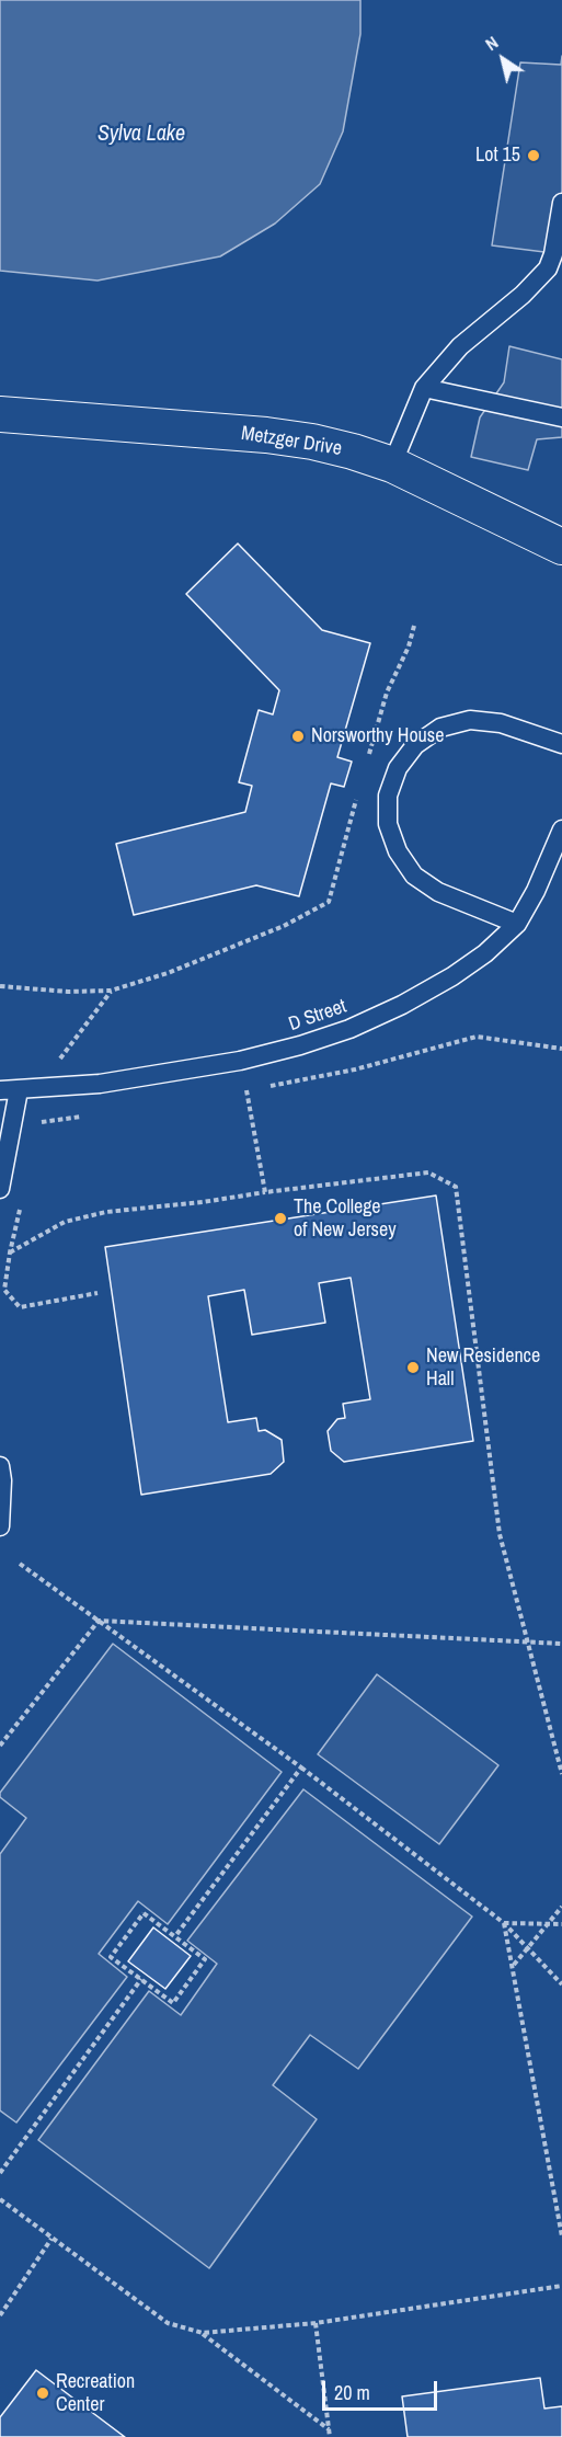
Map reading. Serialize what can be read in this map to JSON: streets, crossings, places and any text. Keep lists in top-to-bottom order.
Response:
{
  "streets": {
    "street": ["Metzger Drive"],
    "lane": ["D Street"]
  },
  "water": ["Sylva Lake"],
  "places": [
    "Lot 15",
    "Norsworthy House",
    "The College of New Jersey",
    "New Residence Hall",
    "Recreation Center"
  ],
  "scale_bar": "20 m",
  "north": "top left"
}
